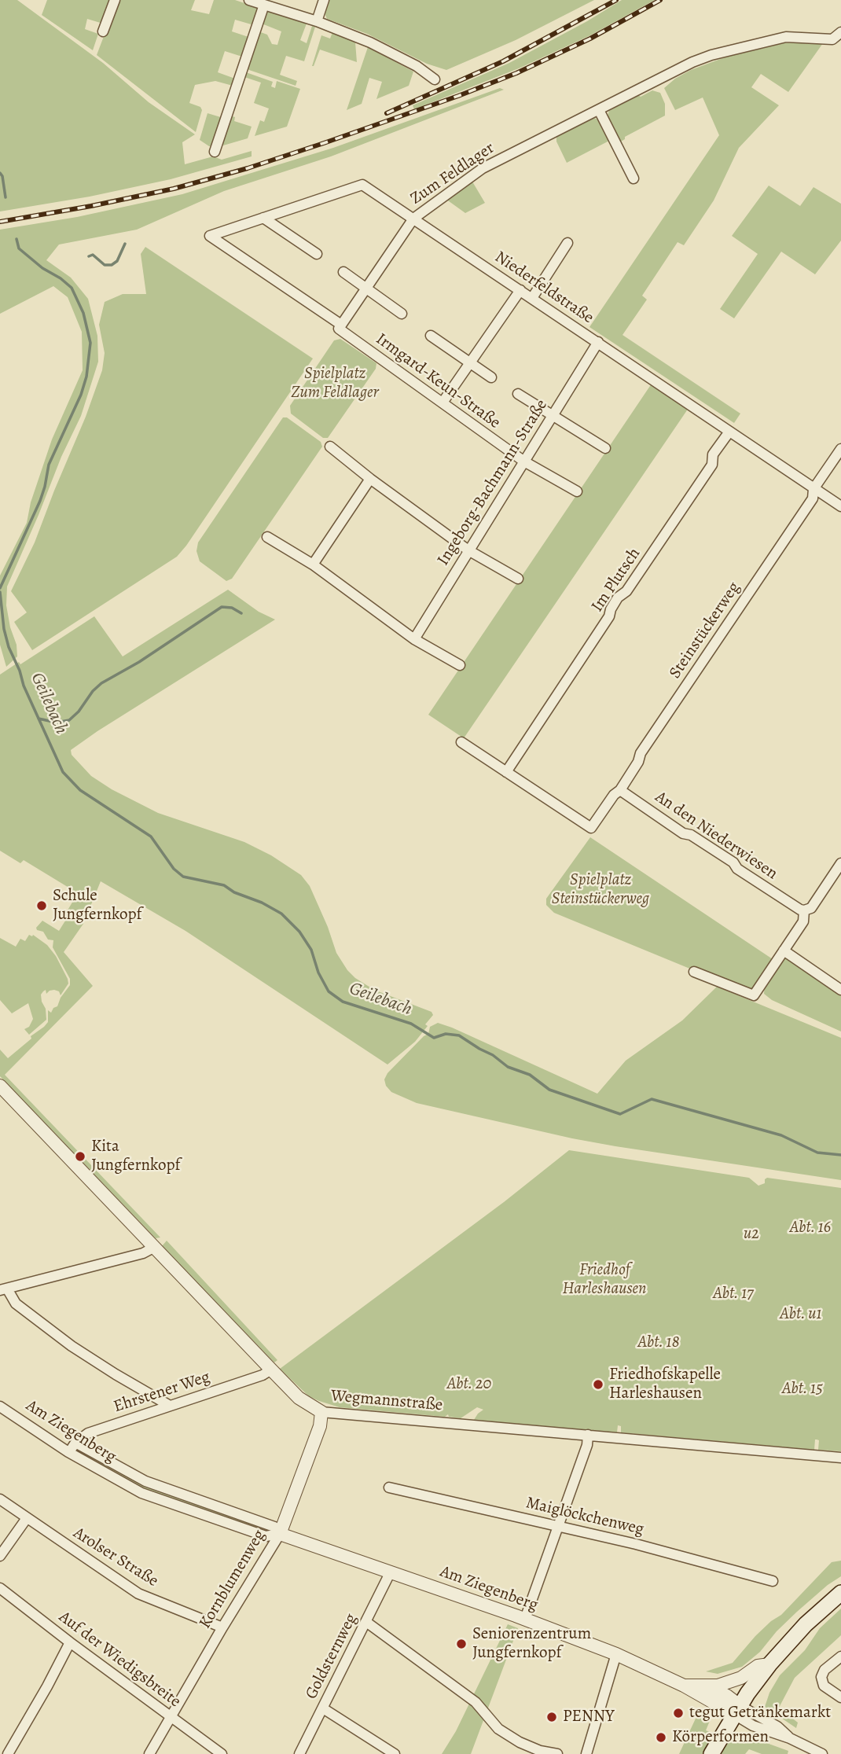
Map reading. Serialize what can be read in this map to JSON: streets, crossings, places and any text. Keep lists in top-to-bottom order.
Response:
{
  "streets": {
    "street": [
      "Zum Feldlager",
      "Niederfeldstraße",
      "Irmgard-Keun-Straße",
      "Ingeborg-Bachmann-Straße",
      "Im Plutsch",
      "Steinstückerweg",
      "An den Niederwiesen",
      "Ehrstener Weg",
      "Wegmannstraße",
      "Am Ziegenberg",
      "Maiglöckchenweg",
      "Arolser Straße",
      "Kornblumenweg",
      "Goldsternweg",
      "Auf der Wiedigsbreite"
    ]
  },
  "crossings": [
    ["Zum Feldlager", "Niederfeldstraße"],
    ["Zum Feldlager", "Irmgard-Keun-Straße"],
    ["Niederfeldstraße", "Irmgard-Keun-Straße"],
    ["Niederfeldstraße", "Ingeborg-Bachmann-Straße"],
    ["Niederfeldstraße", "Im Plutsch"],
    ["Niederfeldstraße", "Steinstückerweg"],
    ["Irmgard-Keun-Straße", "Ingeborg-Bachmann-Straße"],
    ["Im Plutsch", "Steinstückerweg"],
    ["Steinstückerweg", "An den Niederwiesen"],
    ["Ehrstener Weg", "Wegmannstraße"],
    ["Ehrstener Weg", "Am Ziegenberg"],
    ["Wegmannstraße", "Kornblumenweg"],
    ["Am Ziegenberg", "Kornblumenweg"],
    ["Am Ziegenberg", "Goldsternweg"],
    ["Arolser Straße", "Kornblumenweg"],
    ["Kornblumenweg", "Auf der Wiedigsbreite"]
  ],
  "water": ["Geilebach"],
  "parks": [
    "Spielplatz Zum Feldlager",
    "Spielplatz Steinstückerweg",
    "Abt. 16",
    "u2",
    "Friedhof Harleshausen",
    "Abt. 17",
    "Abt. u1",
    "Abt. 18",
    "Abt. 20",
    "Abt. 15"
  ],
  "places": [
    "Schule Jungfernkopf",
    "Kita Jungfernkopf",
    "Friedhofskapelle Harleshausen",
    "Seniorenzentrum Jungfernkopf",
    "tegut Getränkemarkt",
    "PENNY",
    "Körperformen"
  ]
}
